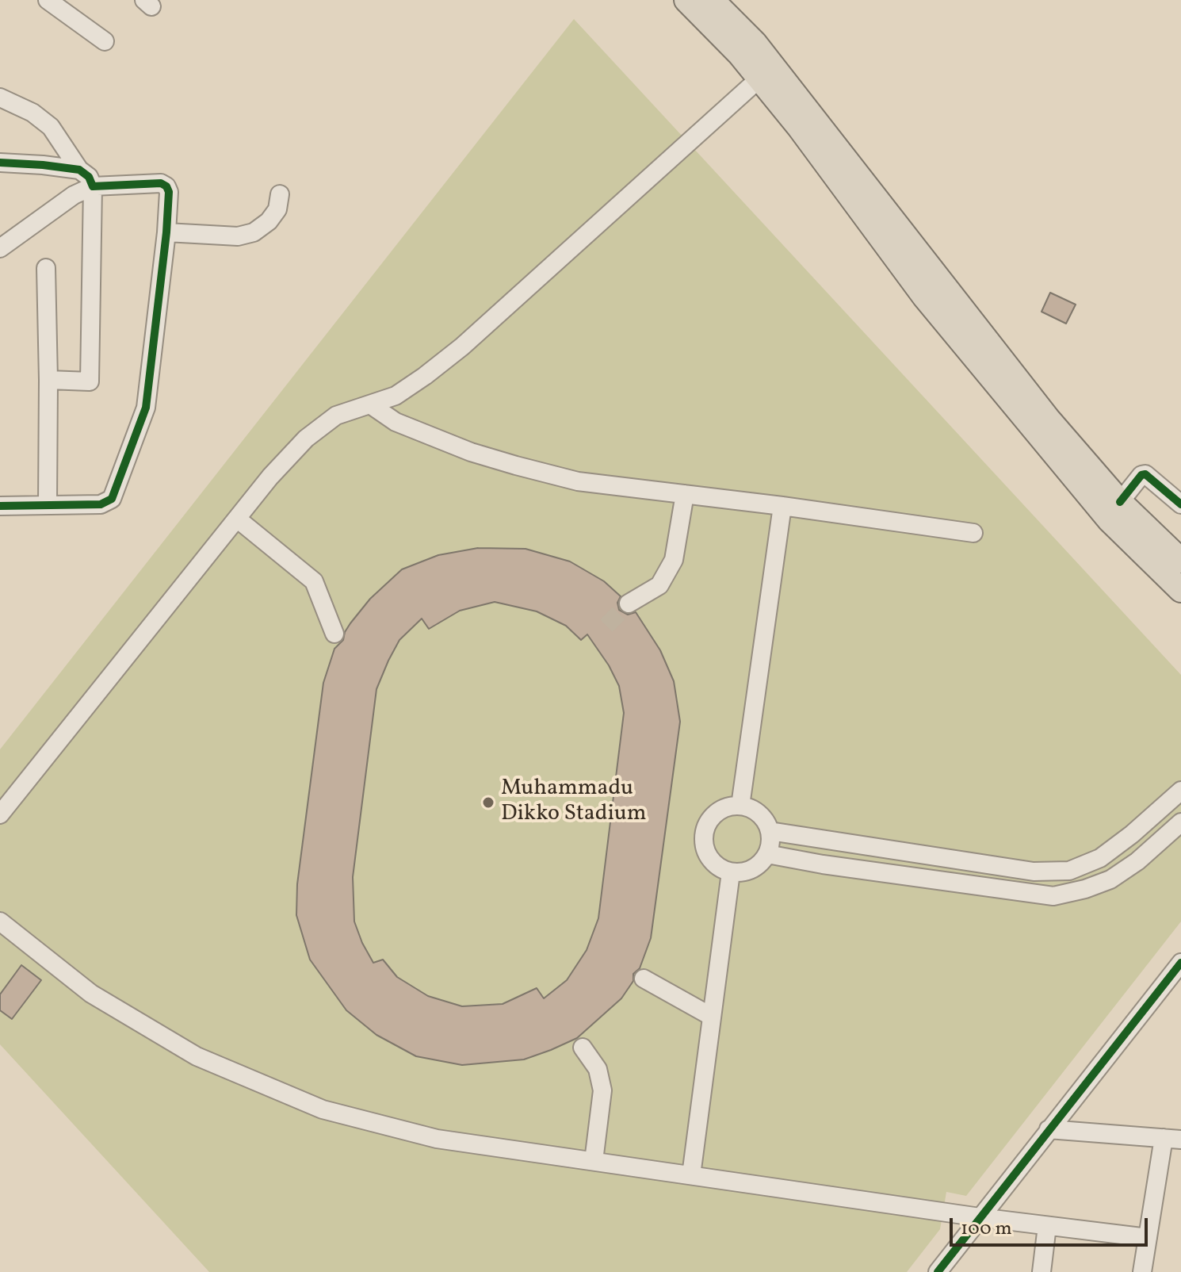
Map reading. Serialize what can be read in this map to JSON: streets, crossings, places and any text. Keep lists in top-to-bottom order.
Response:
{
  "places": ["Muhammadu Dikko Stadium"],
  "scale_bar": "100 m"
}
